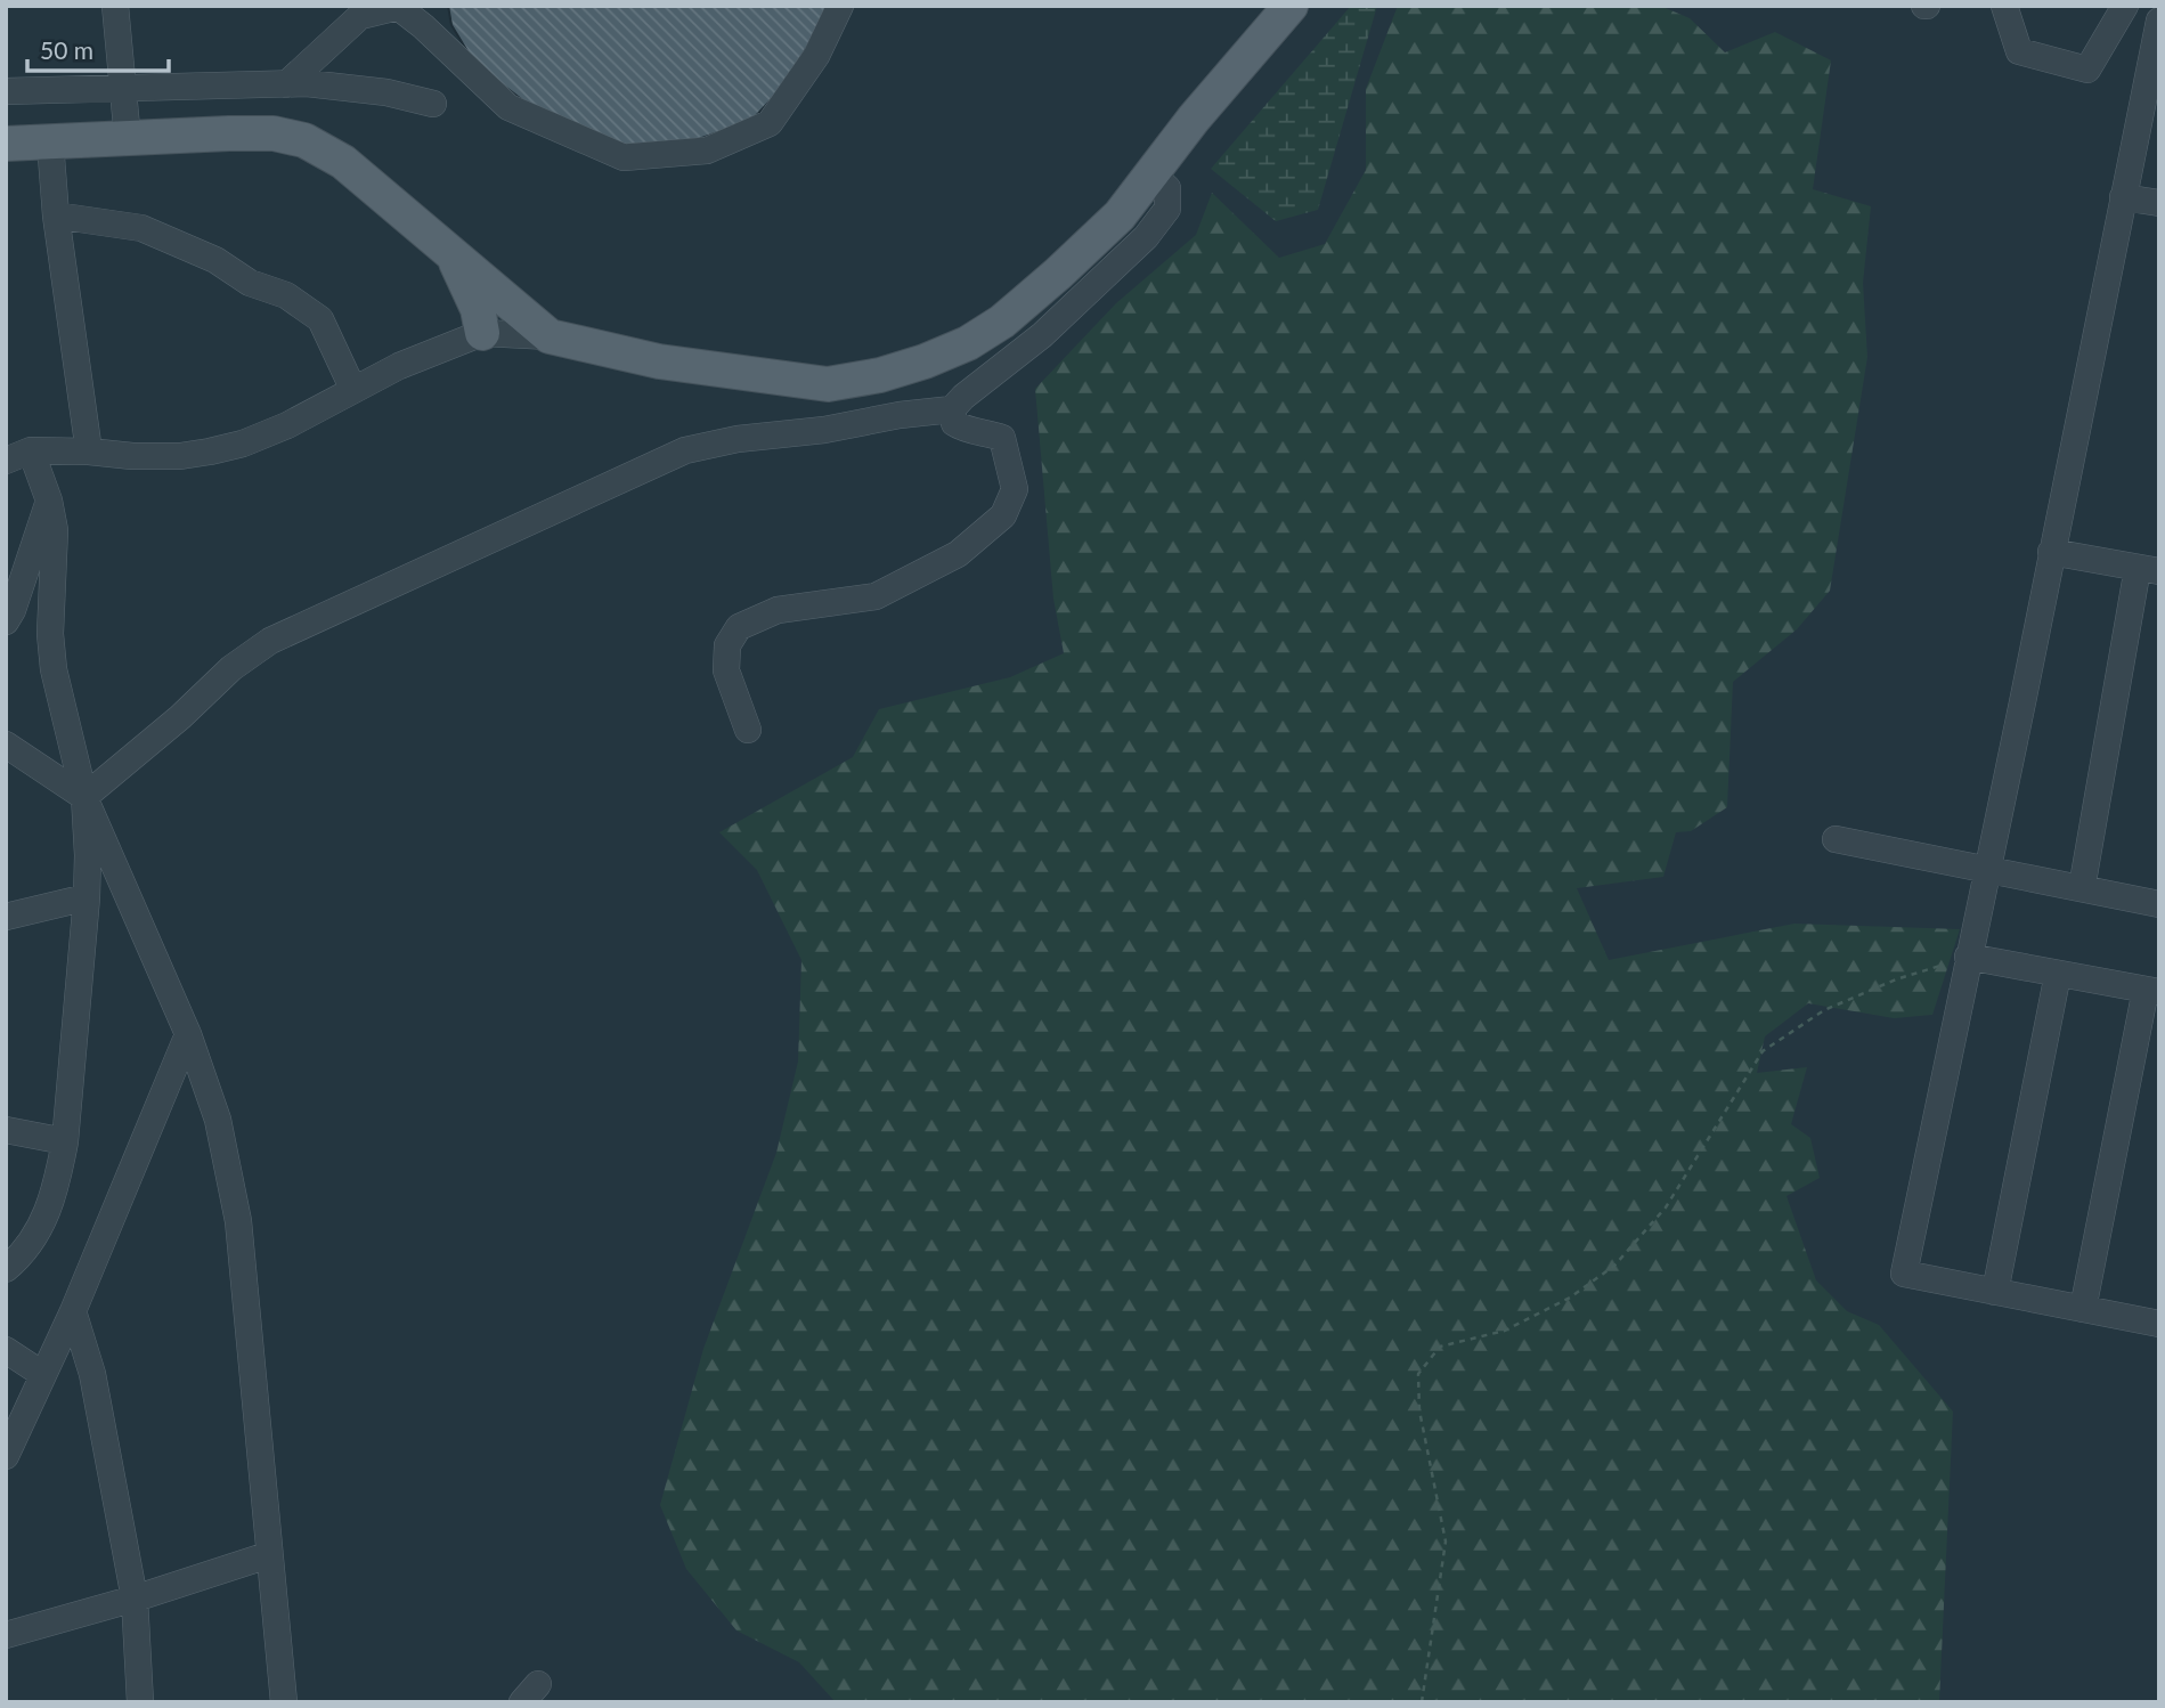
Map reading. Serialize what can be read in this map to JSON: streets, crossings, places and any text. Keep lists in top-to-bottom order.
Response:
{
  "scale_bar": "50 m"
}
